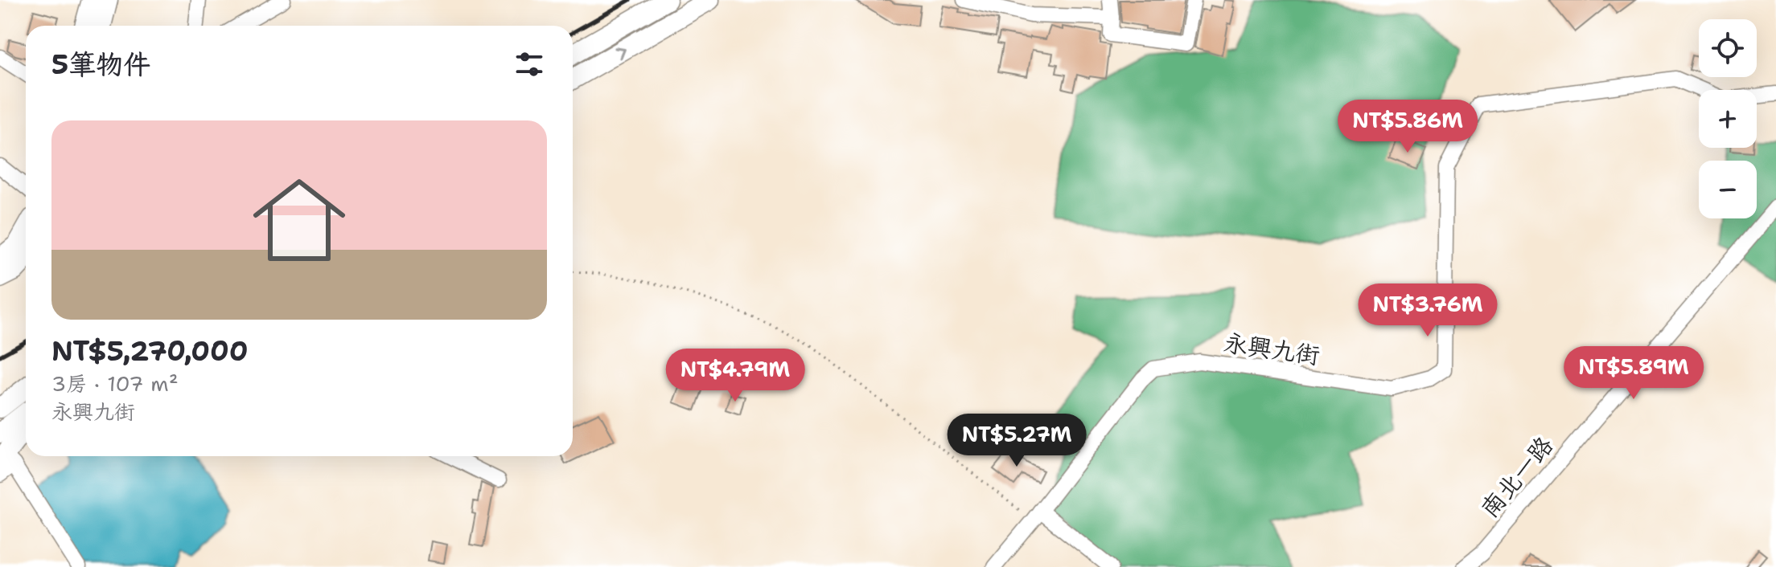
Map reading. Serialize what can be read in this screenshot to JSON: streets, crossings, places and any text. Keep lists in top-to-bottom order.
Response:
{
  "streets": {
    "street": ["永興九街", "南北一路"]
  },
  "page": {
    "map_buttons": ["+", "−"],
    "heading": "5筆物件",
    "price": [
      "NT$5.86M",
      "NT$3.76M",
      "NT$5.89M",
      "NT$4.79M",
      "NT$5.27M"
    ],
    "list": [
      {
        "name": "NT$5,270,000",
        "note": "3房 · 107 m² · 永興九街"
      }
    ]
  }
}
